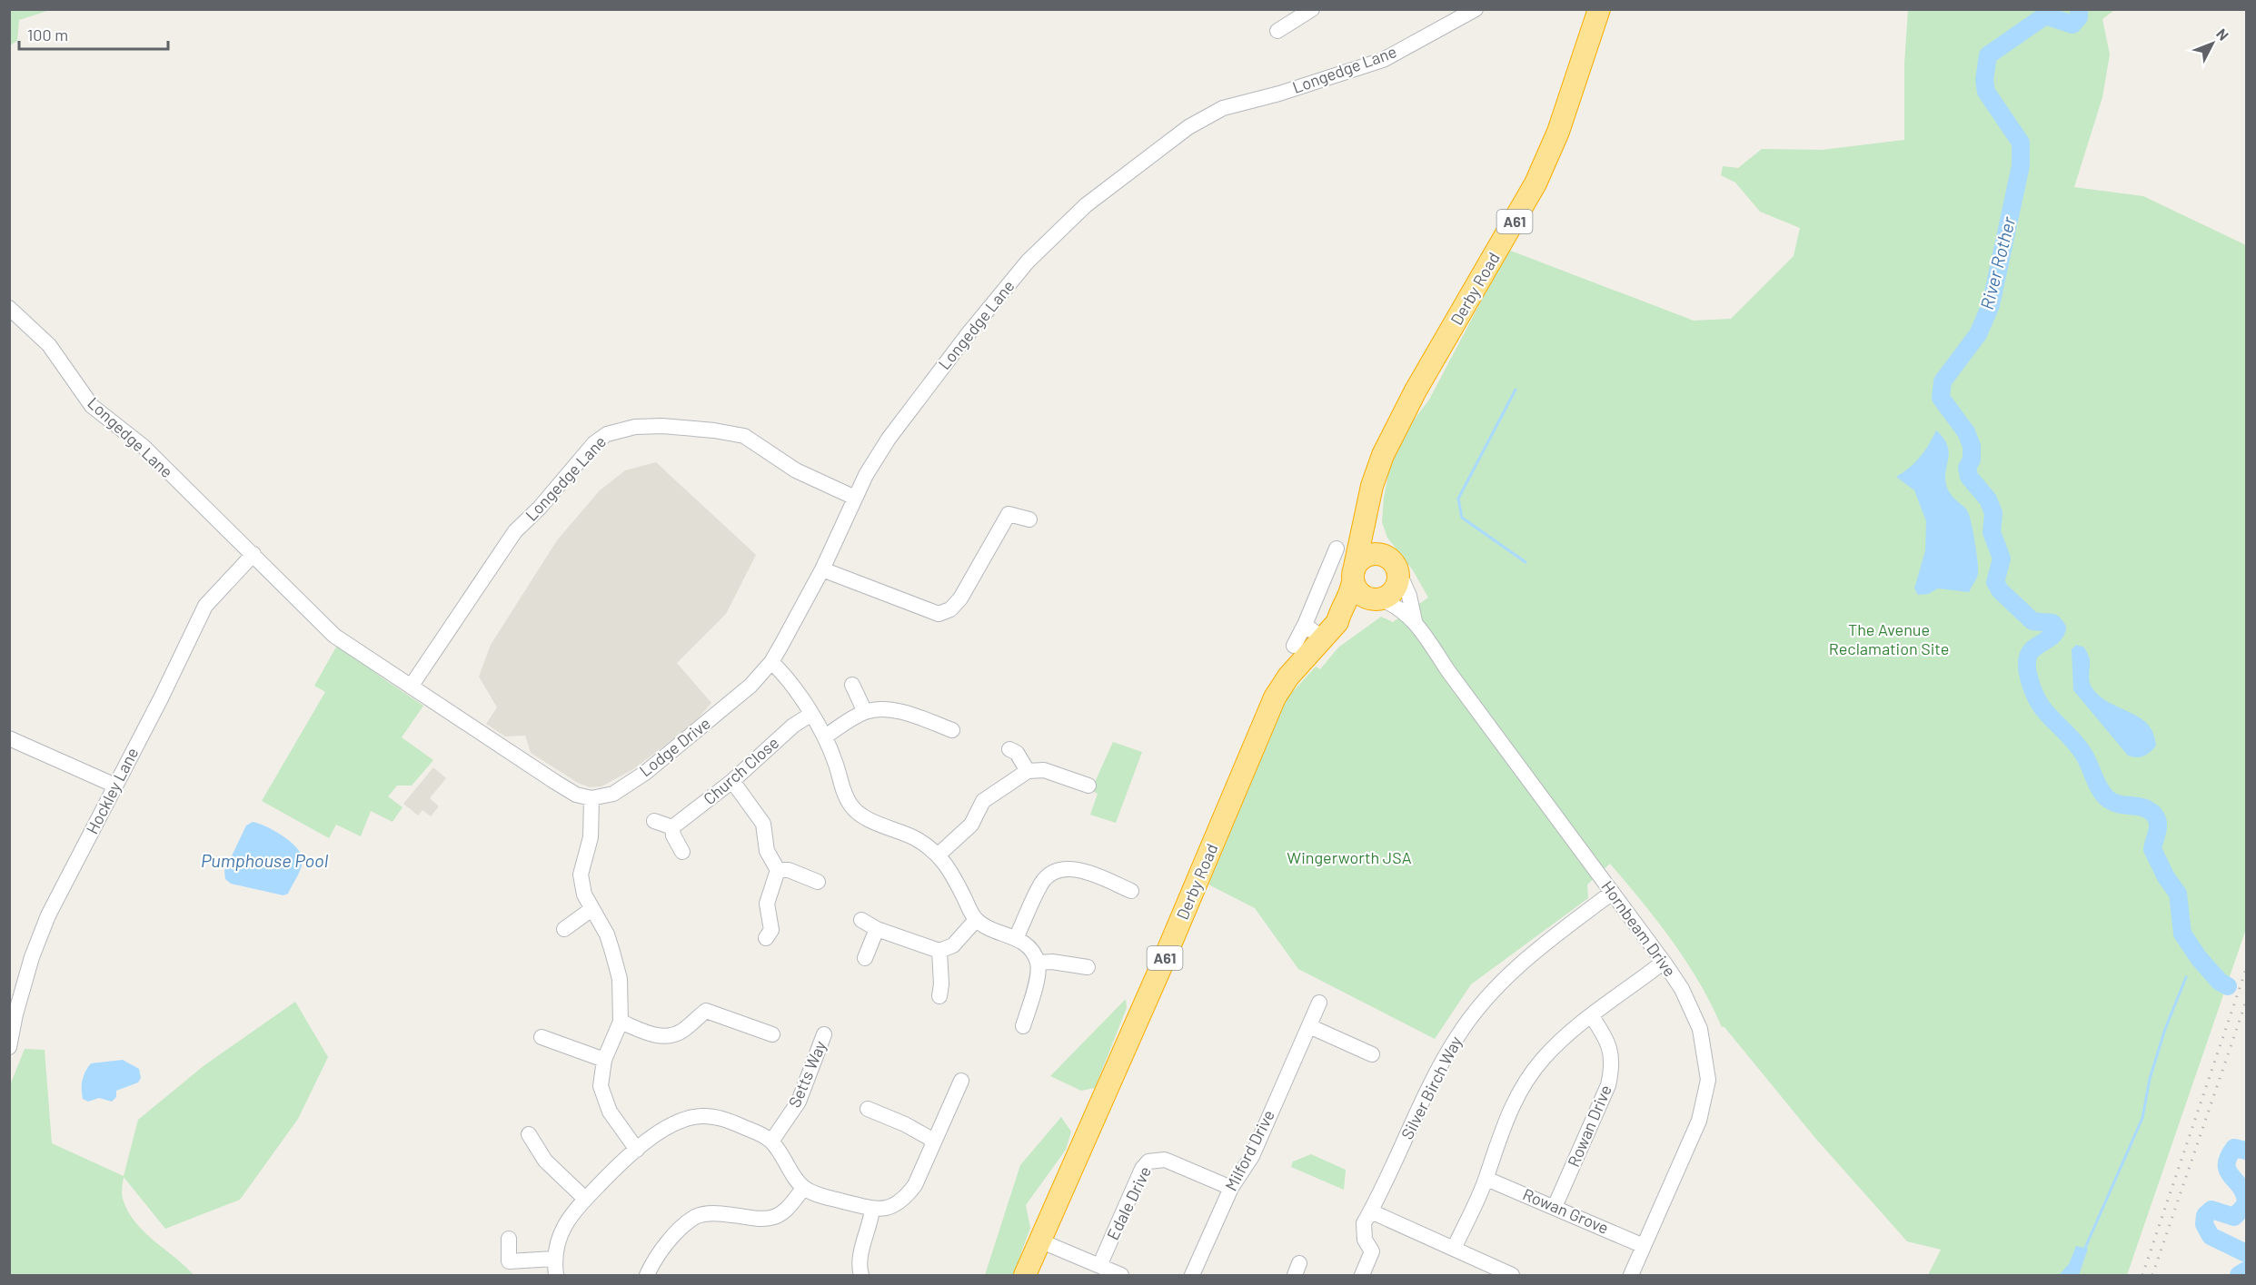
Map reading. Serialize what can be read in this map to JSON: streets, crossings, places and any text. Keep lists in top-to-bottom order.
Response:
{
  "streets": {
    "highway": ["A61", "Derby Road"],
    "street": [
      "Longedge Lane",
      "Lodge Drive",
      "Church Close",
      "Hockley Lane",
      "Hornbeam Drive",
      "Setts Way",
      "Silver Birch Way",
      "Rowan Drive",
      "Milford Drive",
      "Edale Drive",
      "Rowan Grove"
    ]
  },
  "crossings": [
    ["Longedge Lane", "Lodge Drive"],
    ["Longedge Lane", "Hockley Lane"],
    ["Derby Road", "Hornbeam Drive"],
    ["Hornbeam Drive", "Silver Birch Way"],
    ["Hornbeam Drive", "Rowan Grove"],
    ["Rowan Drive", "Rowan Grove"],
    ["Milford Drive", "Edale Drive"]
  ],
  "water": ["River Rother", "Pumphouse Pool"],
  "parks": ["The Avenue Reclamation Site", "Wingerworth JSA"],
  "scale_bar": "100 m",
  "north": "top right"
}
